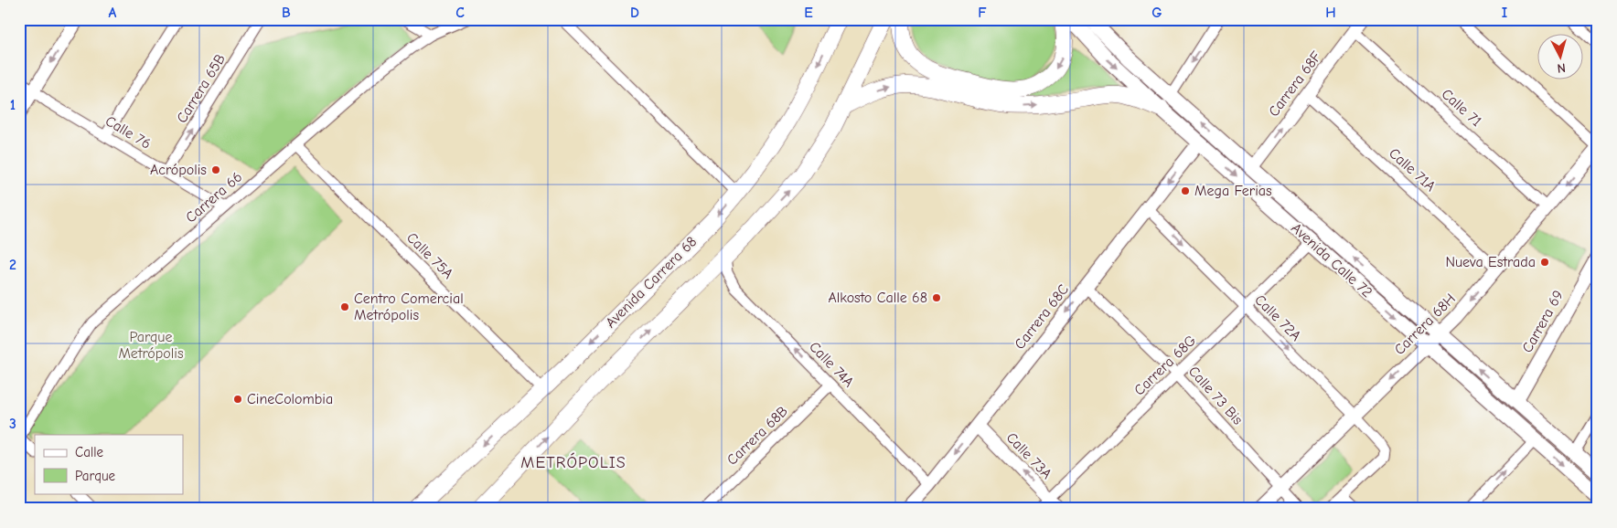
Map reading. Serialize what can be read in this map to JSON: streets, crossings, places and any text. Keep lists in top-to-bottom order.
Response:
{
  "streets": {
    "main road": ["Avenida Calle 72", "Avenida Carrera 68"],
    "street": [
      "Carrera 68F",
      "Carrera 65B",
      "Calle 71",
      "Calle 76",
      "Calle 71A",
      "Carrera 66",
      "Calle 75A",
      "Carrera 68C",
      "Calle 72A",
      "Carrera 69",
      "Carrera 68H",
      "Calle 74A",
      "Carrera 68G",
      "Calle 73 Bis",
      "Carrera 68B",
      "Calle 73A"
    ]
  },
  "crossings": [
    ["Carrera 68F", "Calle 71"],
    ["Carrera 68F", "Calle 71A"],
    ["Carrera 68F", "Avenida Calle 72"],
    ["Carrera 65B", "Calle 76"],
    ["Calle 71", "Carrera 68H"],
    ["Calle 76", "Carrera 66"],
    ["Calle 71A", "Carrera 68H"],
    ["Carrera 66", "Calle 75A"],
    ["Calle 75A", "Avenida Carrera 68"],
    ["Avenida Calle 72", "Carrera 68C"],
    ["Avenida Calle 72", "Carrera 69"],
    ["Avenida Calle 72", "Carrera 68H"],
    ["Avenida Calle 72", "Carrera 68G"],
    ["Carrera 68C", "Calle 72A"],
    ["Carrera 68C", "Calle 74A"],
    ["Carrera 68C", "Calle 73 Bis"],
    ["Carrera 68C", "Calle 73A"],
    ["Calle 72A", "Carrera 68H"],
    ["Calle 72A", "Carrera 68G"],
    ["Carrera 68H", "Calle 73 Bis"],
    ["Calle 74A", "Carrera 68B"],
    ["Carrera 68G", "Calle 73 Bis"],
    ["Carrera 68G", "Calle 73A"]
  ],
  "one_way": [
    "Carrera 68C",
    "Calle 72A",
    "Carrera 68H",
    "Calle 74A",
    "Calle 73A"
  ],
  "districts": ["METRÓPOLIS"],
  "parks": ["Parque Metrópolis"],
  "places": [
    "Acrópolis",
    "Mega Ferias",
    "Nueva Estrada",
    "Alkosto Calle 68",
    "Centro Comercial Metrópolis",
    "CineColombia"
  ],
  "legend": ["Calle", "Parque"],
  "north": "bottom",
  "grid": {
    "columns": [
      "A",
      "B",
      "C",
      "D",
      "E",
      "F",
      "G",
      "H",
      "I"
    ],
    "rows": ["1", "2", "3"]
  }
}
